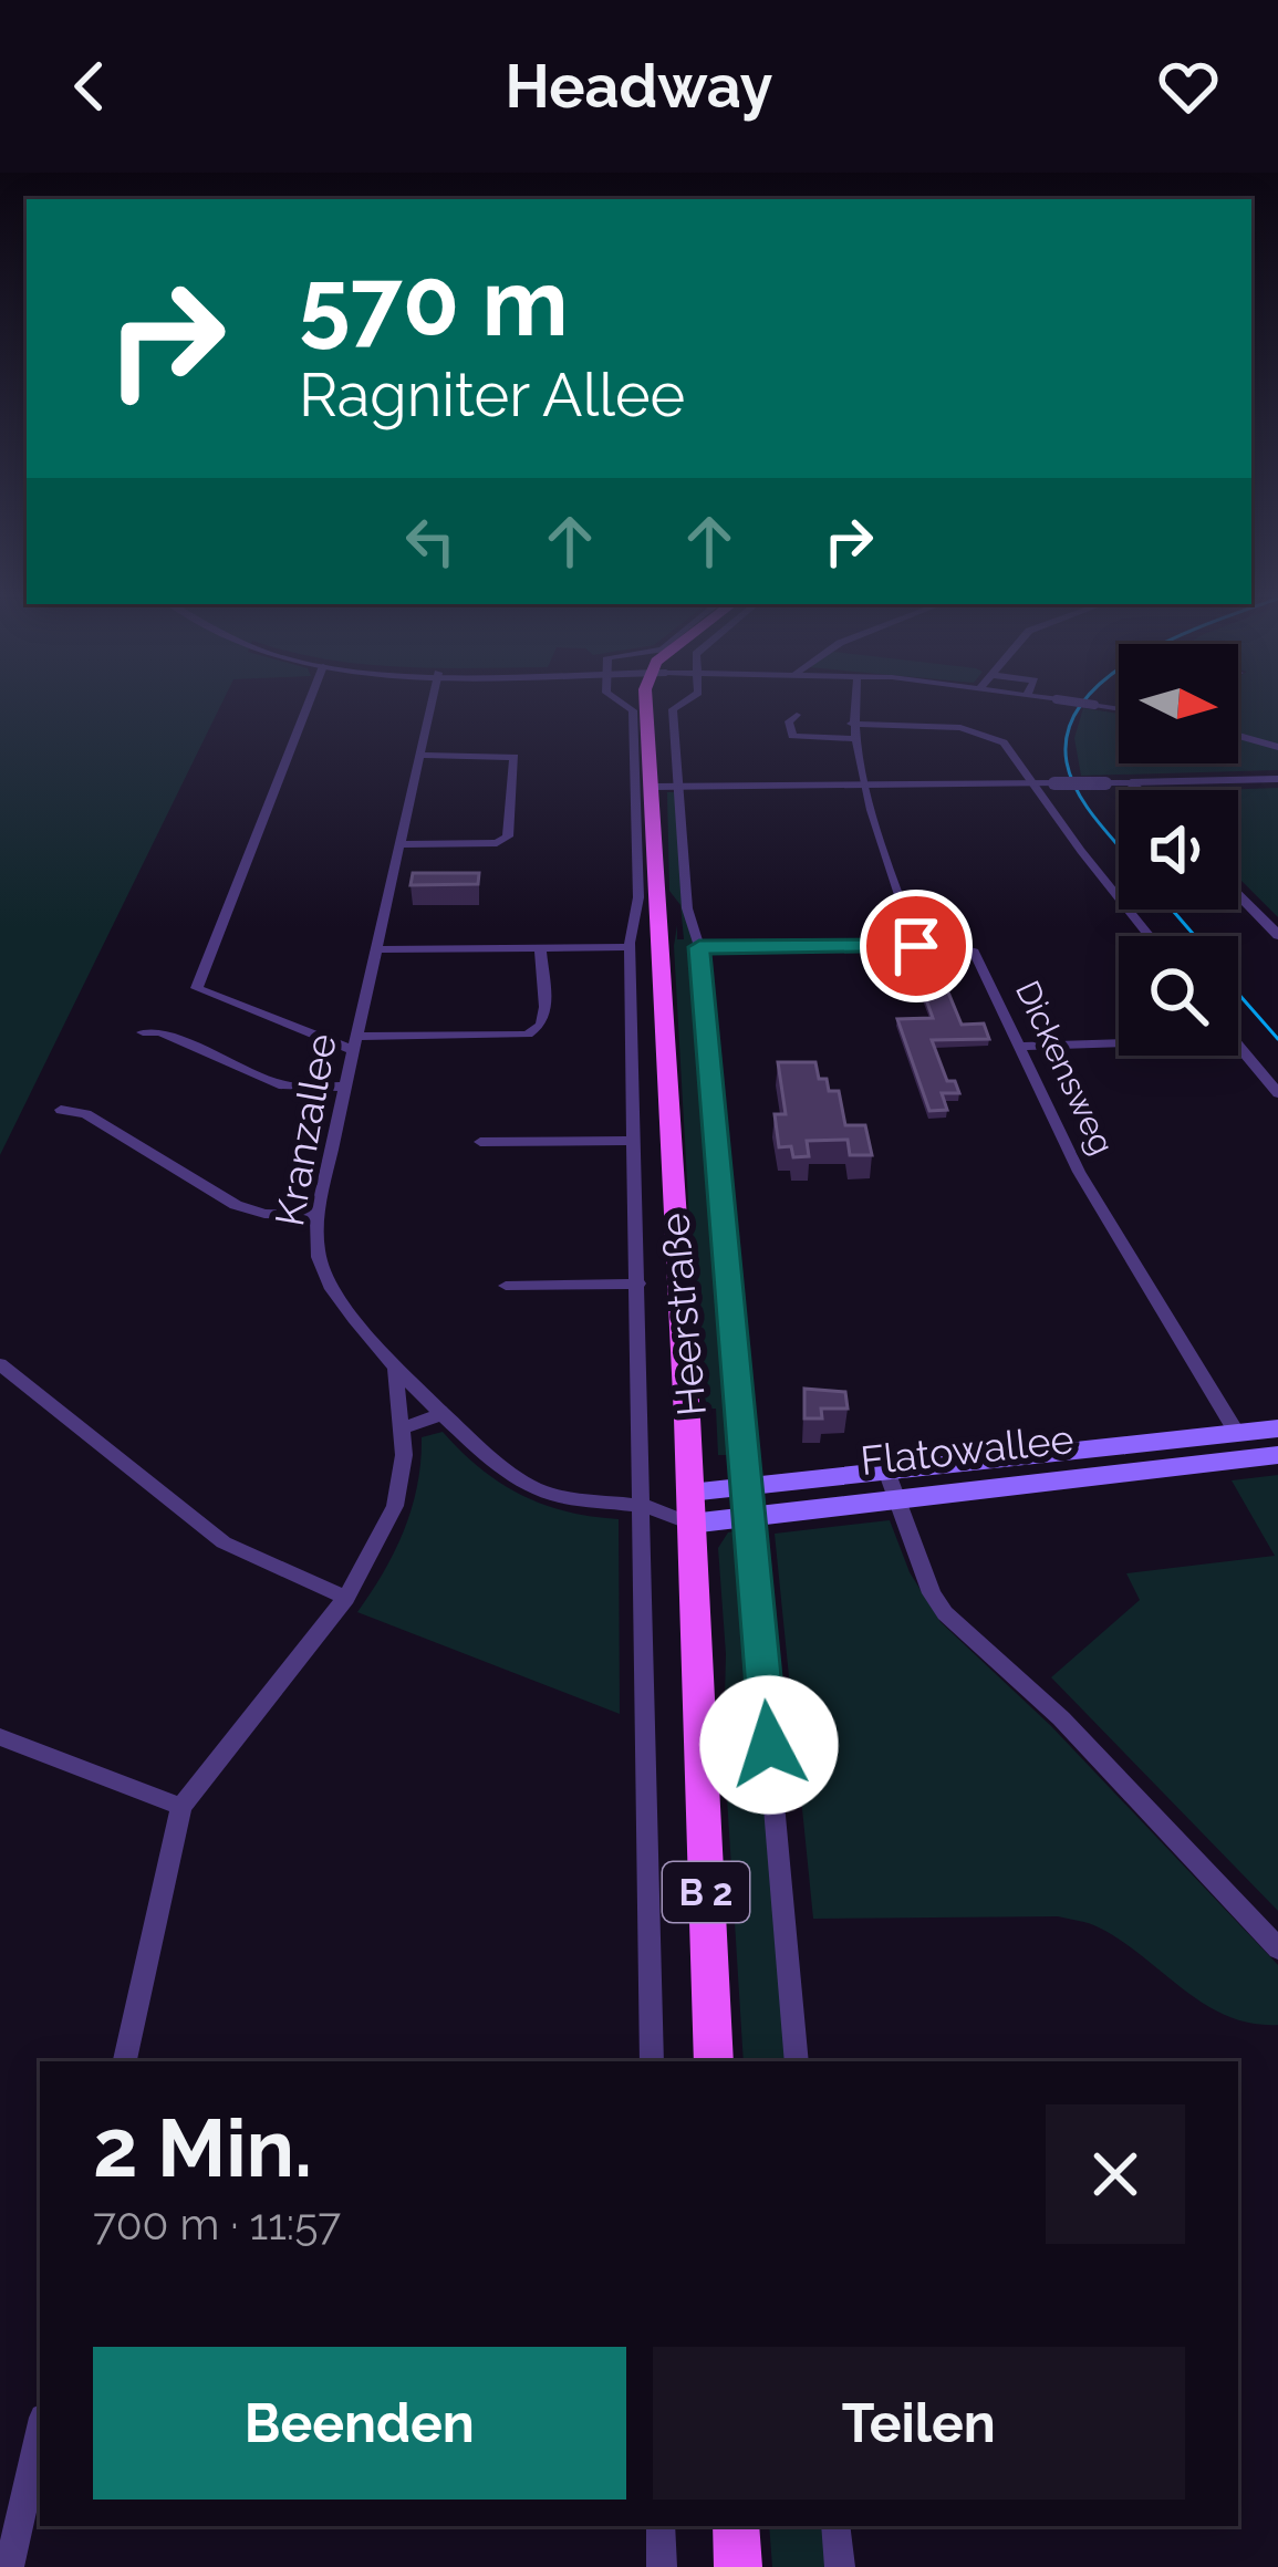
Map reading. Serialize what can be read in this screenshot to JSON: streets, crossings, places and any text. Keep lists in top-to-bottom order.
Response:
{
  "streets": {
    "main road": ["Heerstraße", "Flatowallee", "B 2"],
    "street": ["Dickensweg", "Kranzallee"]
  },
  "crossings": [
    ["Dickensweg", "Flatowallee"],
    ["Kranzallee", "Heerstraße"],
    ["Heerstraße", "Flatowallee"]
  ],
  "north": "right",
  "page": {
    "header": "Headway",
    "turn": ["570 m", "Ragniter Allee"],
    "heading": ["2 Min.", "700 m · 11:57"],
    "buttons": ["Beenden", "Teilen"]
  }
}
